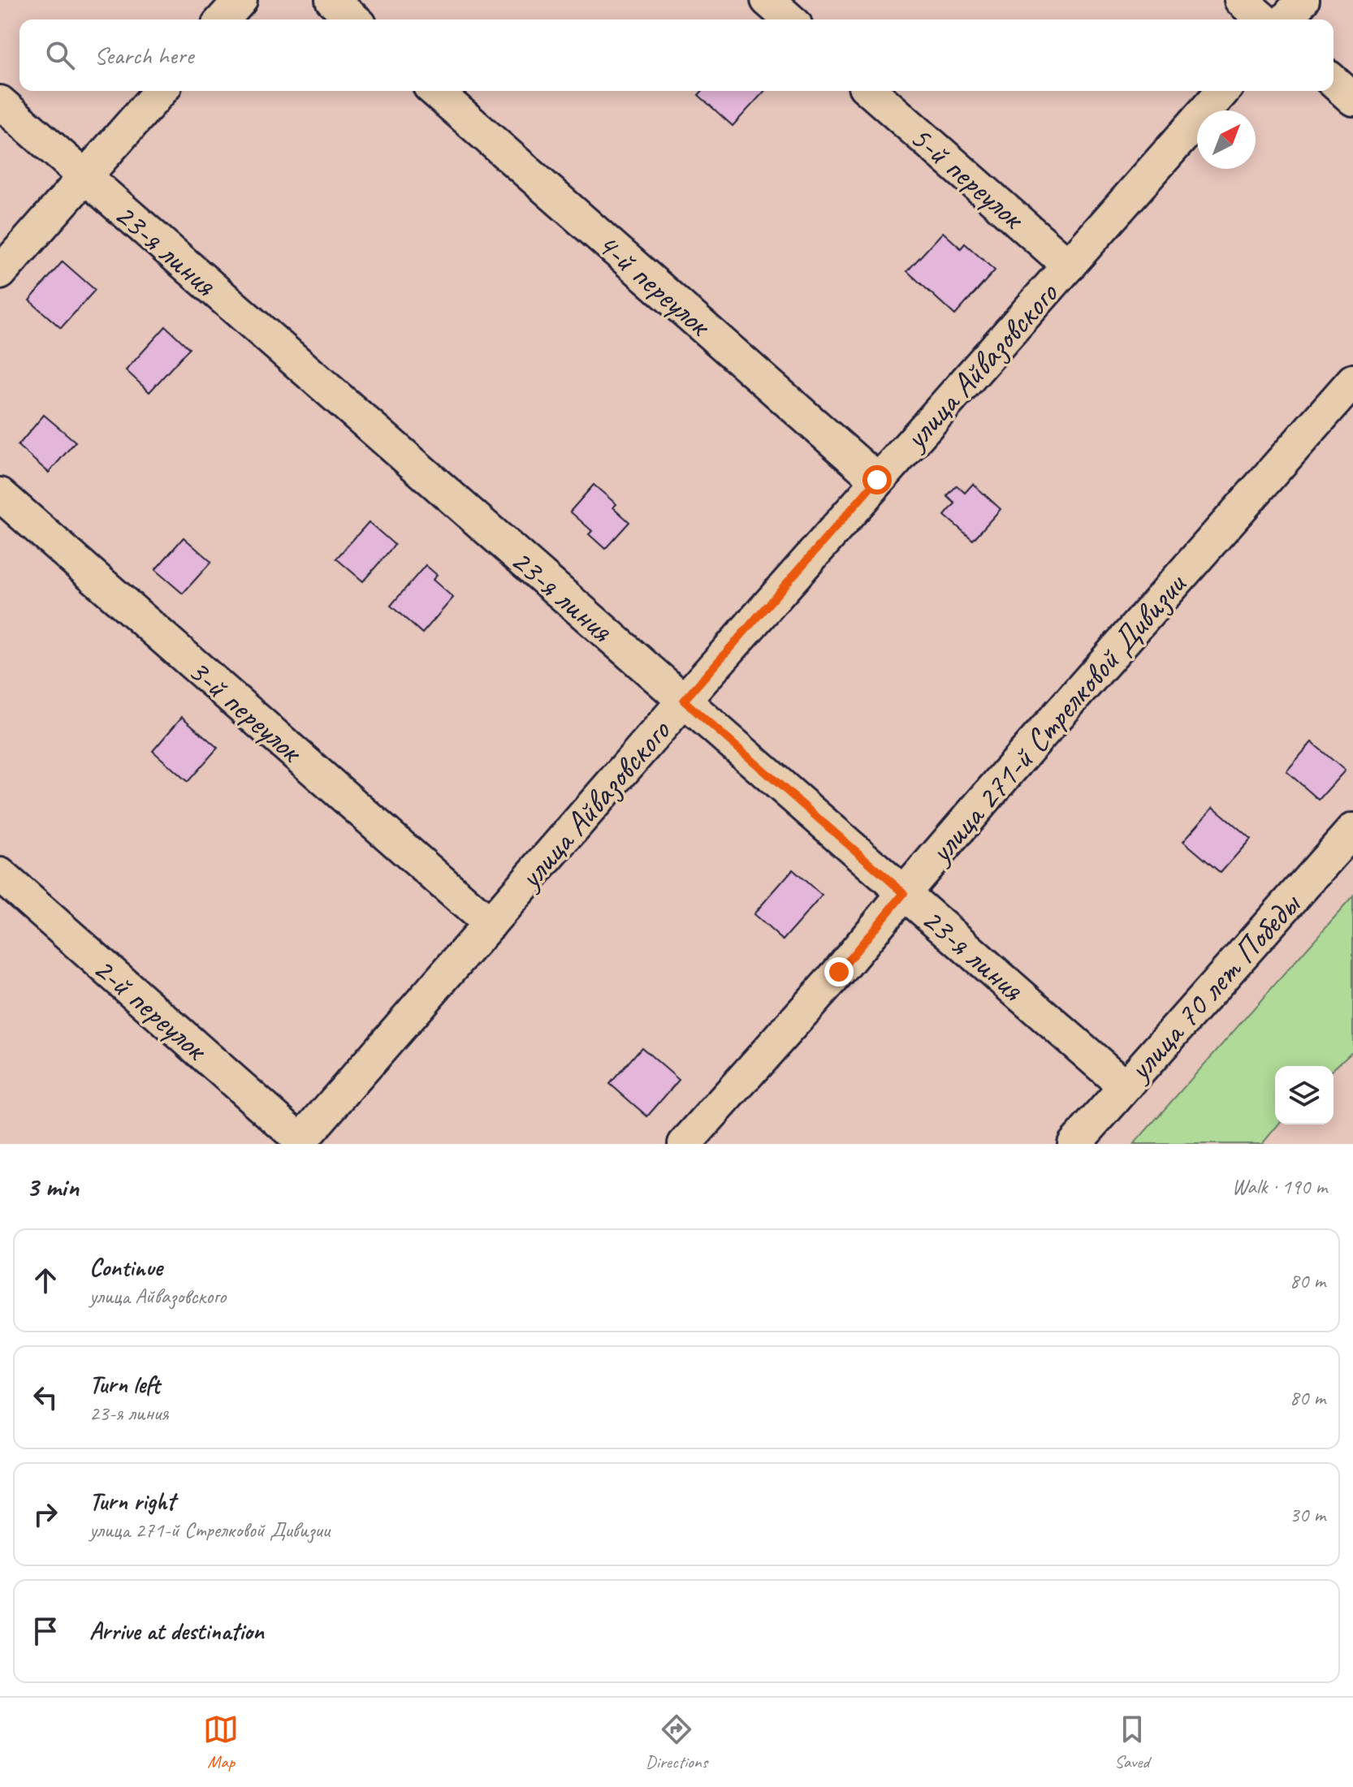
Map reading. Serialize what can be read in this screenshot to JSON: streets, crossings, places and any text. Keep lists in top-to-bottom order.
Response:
{
  "streets": {
    "street": [
      "5-й переулок",
      "23-я линия",
      "4-й переулок",
      "улица Айвазовского",
      "3-й переулок",
      "улица 271-й Стрелковой Дивизии",
      "улица 70 лет Победы",
      "2-й переулок"
    ]
  },
  "crossings": [
    ["5-й переулок", "улица Айвазовского"],
    ["23-я линия", "улица Айвазовского"],
    ["23-я линия", "улица 271-й Стрелковой Дивизии"],
    ["23-я линия", "улица 70 лет Победы"],
    ["4-й переулок", "улица Айвазовского"],
    ["улица Айвазовского", "3-й переулок"],
    ["улица Айвазовского", "2-й переулок"]
  ],
  "north": "top right",
  "page": {
    "search": "Search here",
    "heading": ["3 min", "Walk · 190 m"],
    "list": [
      ["Continue", "улица Айвазовского", "80 m"],
      ["Turn left", "23-я линия", "80 m"],
      ["Turn right", "улица 271-й Стрелковой Дивизии", "30 m"],
      "Arrive at destination"
    ],
    "nav": ["Map", "Directions", "Saved"]
  }
}
